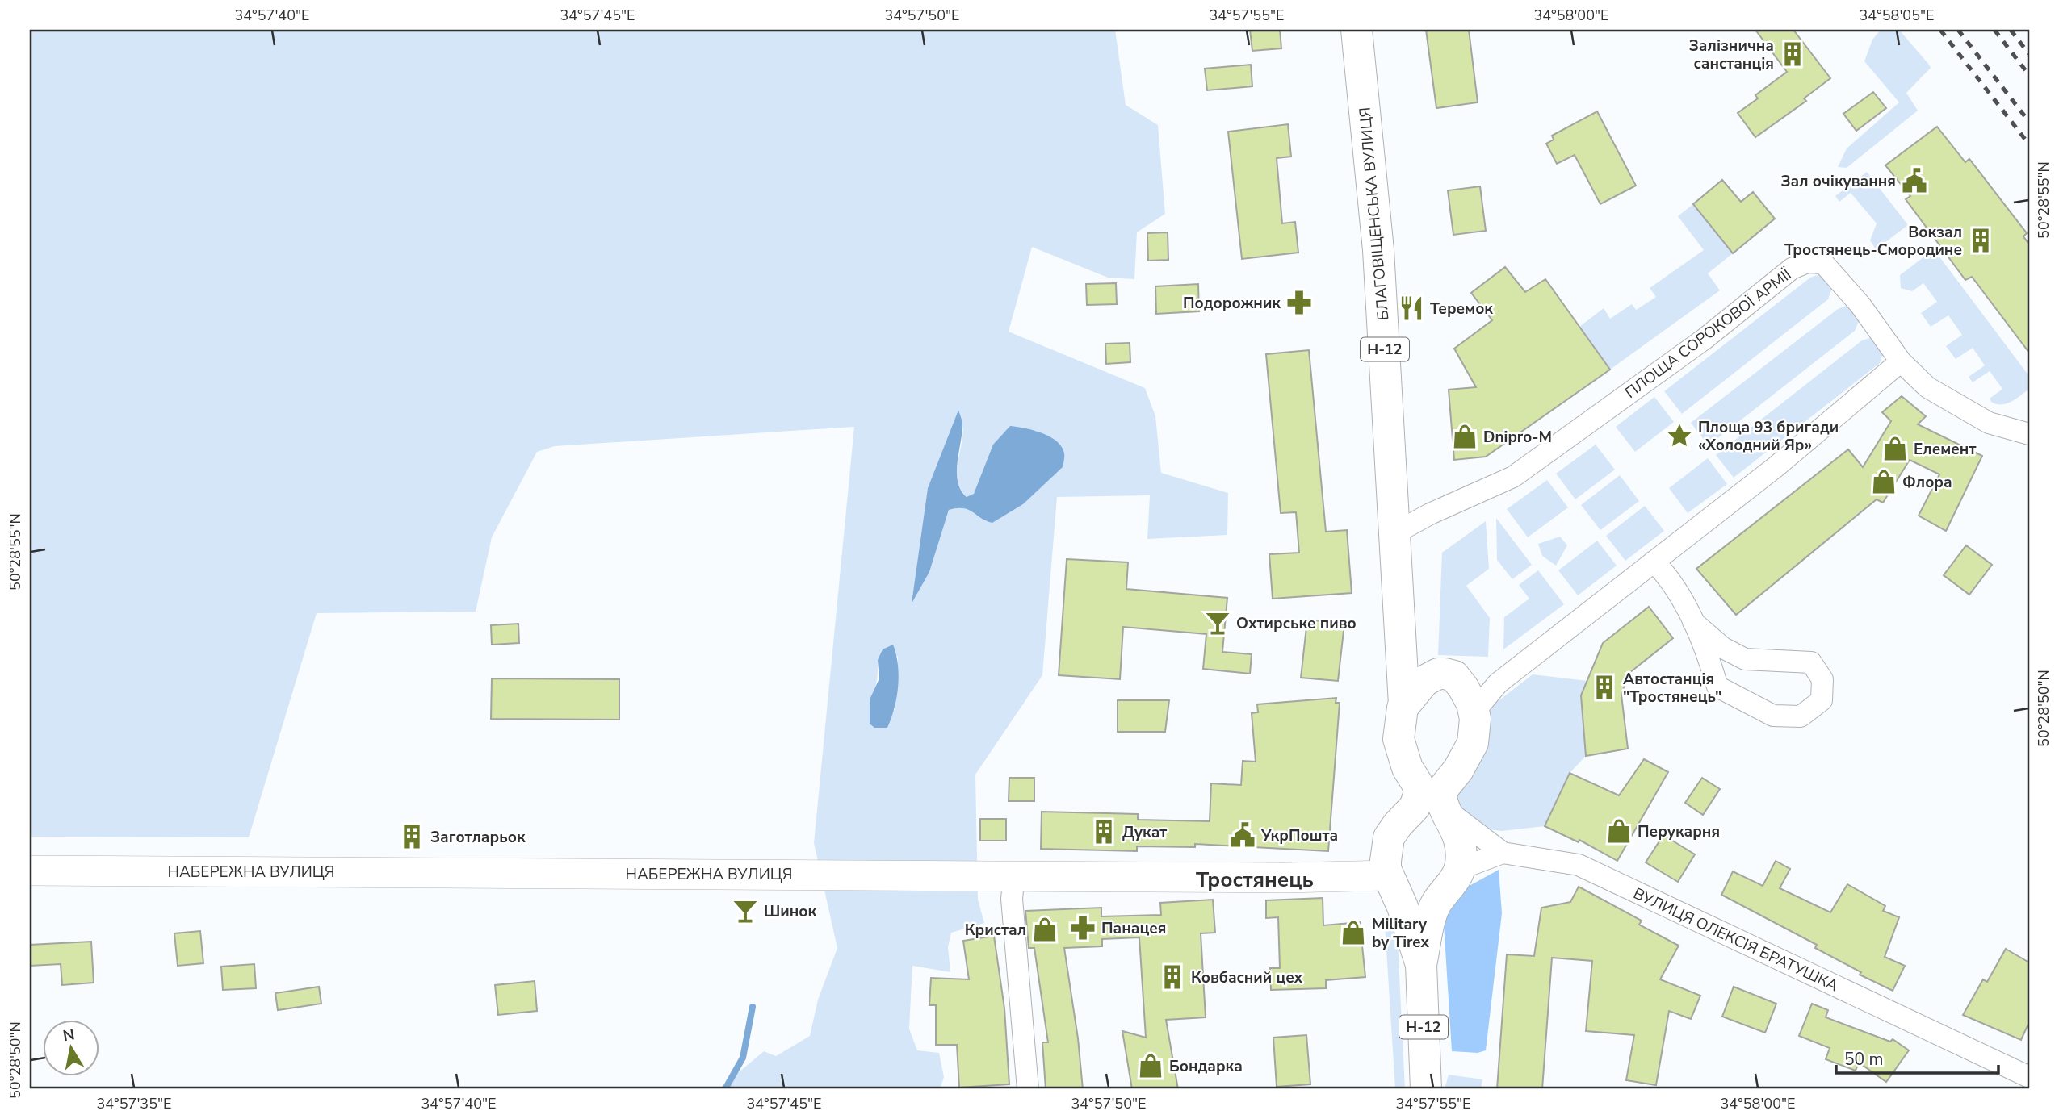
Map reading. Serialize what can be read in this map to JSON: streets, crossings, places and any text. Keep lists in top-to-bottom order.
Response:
{
  "streets": {
    "main road": ["БЛАГОВІЩЕНСЬКА ВУЛИЦЯ", "Н-12", "НАБЕРЕЖНА ВУЛИЦЯ"],
    "street": ["ПЛОЩА СОРОКОВОЇ АРМІЇ", "ВУЛИЦЯ ОЛЕКСІЯ БРАТУШКА"]
  },
  "crossings": [
    ["БЛАГОВІЩЕНСЬКА ВУЛИЦЯ", "ПЛОЩА СОРОКОВОЇ АРМІЇ"],
    ["БЛАГОВІЩЕНСЬКА ВУЛИЦЯ", "Н-12"],
    ["БЛАГОВІЩЕНСЬКА ВУЛИЦЯ", "ВУЛИЦЯ ОЛЕКСІЯ БРАТУШКА"],
    ["Н-12", "НАБЕРЕЖНА ВУЛИЦЯ"]
  ],
  "districts": ["Тростянець"],
  "places": {
    "building": [
      "Залізнична санстанція",
      "Вокзал Тростянець-Смородине",
      "Автостанція \"Тростянець\"",
      "Дукат",
      "Заготларьок",
      "Ковбасний цех"
    ],
    "public building": ["Зал очікування", "УкрПошта"],
    "pharmacy": ["Подорожник", "Панацея"],
    "restaurant": ["Теремок"],
    "place": ["Площа 93 бригади «Холодний Яр»"],
    "shop": [
      "Dnipro-M",
      "Елемент",
      "Флора",
      "Перукарня",
      "Кристал",
      "Military by Tirex",
      "Бондарка"
    ],
    "bar": ["Охтирське пиво", "Шинок"]
  },
  "scale_bar": "50 m",
  "north": "top",
  "coordinates": [
    "34°57'40\"E",
    "34°57'45\"E",
    "34°57'50\"E",
    "34°57'55\"E",
    "34°58'00\"E",
    "34°58'05\"E",
    "50°28'55\"N",
    "50°28'50\"N",
    "34°57'35\"E"
  ]
}
